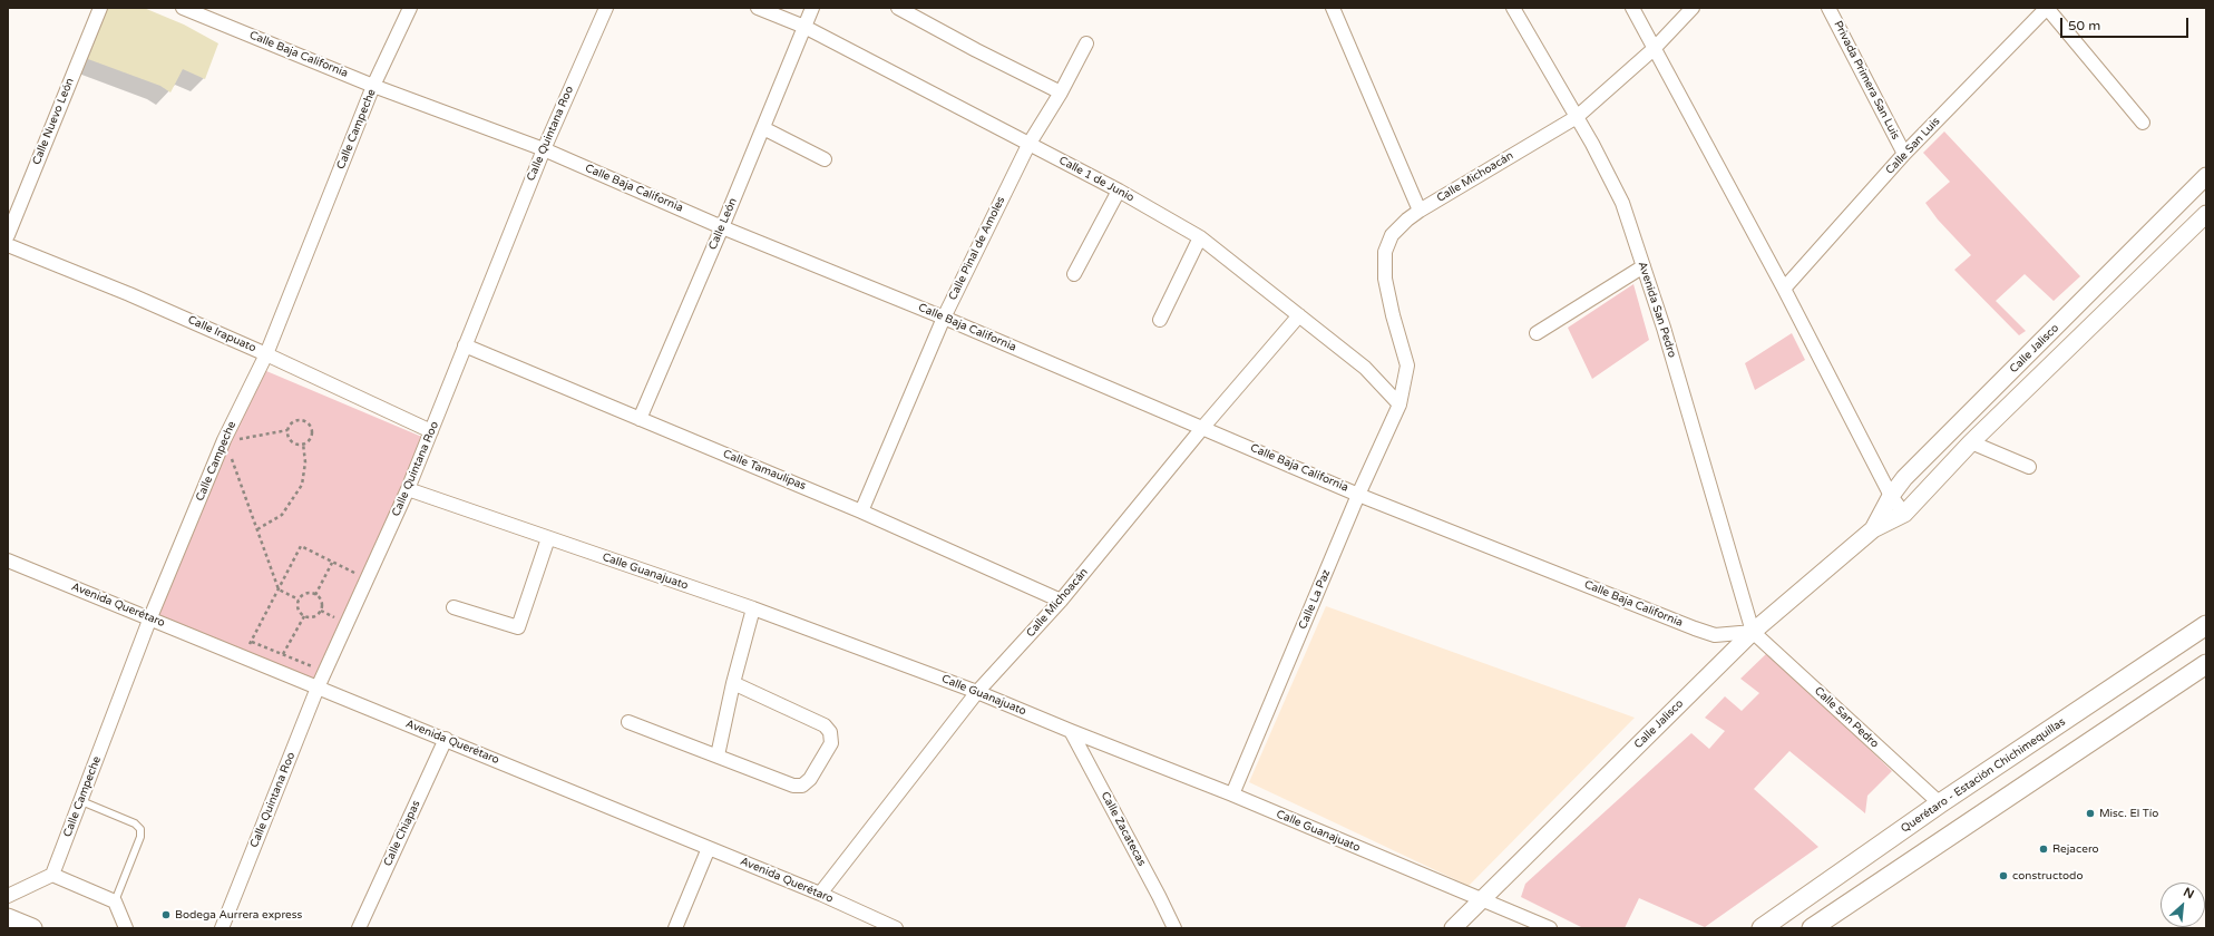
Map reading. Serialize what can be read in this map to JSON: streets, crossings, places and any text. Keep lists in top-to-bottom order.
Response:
{
  "streets": {
    "main road": ["Querétaro - Estación Chichimequillas"],
    "street": [
      "Calle Baja California",
      "Privada Primera San Luis",
      "Calle Nuevo León",
      "Calle Campeche",
      "Calle Quintana Roo",
      "Calle San Luis",
      "Calle Michoacán",
      "Calle 1 de Junio",
      "Calle León",
      "Calle Pinal de Amoles",
      "Avenida San Pedro",
      "Calle Irapuato",
      "Calle Jalisco",
      "Calle Tamaulipas",
      "Calle Guanajuato",
      "Calle La Paz",
      "Avenida Querétaro",
      "Calle San Pedro",
      "Calle Zacatecas",
      "Calle Chiapas"
    ]
  },
  "crossings": [
    ["Calle Baja California", "Calle Campeche"],
    ["Calle Baja California", "Calle Quintana Roo"],
    ["Calle Baja California", "Calle Michoacán"],
    ["Calle Baja California", "Calle León"],
    ["Calle Baja California", "Calle Pinal de Amoles"],
    ["Calle Baja California", "Avenida San Pedro"],
    ["Calle Baja California", "Calle Jalisco"],
    ["Calle Baja California", "Calle La Paz"],
    ["Calle Baja California", "Calle San Pedro"],
    ["Privada Primera San Luis", "Calle San Luis"],
    ["Calle Campeche", "Calle Irapuato"],
    ["Calle Campeche", "Avenida Querétaro"],
    ["Calle Quintana Roo", "Calle Irapuato"],
    ["Calle Quintana Roo", "Calle Tamaulipas"],
    ["Calle Quintana Roo", "Calle Guanajuato"],
    ["Calle Quintana Roo", "Avenida Querétaro"],
    ["Calle Michoacán", "Calle 1 de Junio"],
    ["Calle Michoacán", "Avenida San Pedro"],
    ["Calle Michoacán", "Calle Tamaulipas"],
    ["Calle Michoacán", "Calle Guanajuato"],
    ["Calle Michoacán", "Calle La Paz"],
    ["Calle Michoacán", "Avenida Querétaro"],
    ["Calle 1 de Junio", "Calle León"],
    ["Calle 1 de Junio", "Calle Pinal de Amoles"],
    ["Calle 1 de Junio", "Calle La Paz"],
    ["Calle León", "Calle Tamaulipas"],
    ["Calle Pinal de Amoles", "Calle Tamaulipas"],
    ["Avenida San Pedro", "Calle Jalisco"],
    ["Avenida San Pedro", "Calle San Pedro"],
    ["Calle Jalisco", "Calle Guanajuato"],
    ["Calle Jalisco", "Calle San Pedro"],
    ["Calle Guanajuato", "Calle La Paz"],
    ["Calle Guanajuato", "Calle Zacatecas"],
    ["Avenida Querétaro", "Calle Chiapas"],
    ["Calle San Pedro", "Querétaro - Estación Chichimequillas"]
  ],
  "places": [
    "Misc. El Tío",
    "Rejacero",
    "constructodo",
    "Bodega Aurrera express"
  ],
  "scale_bar": "50 m",
  "north": "top right"
}
